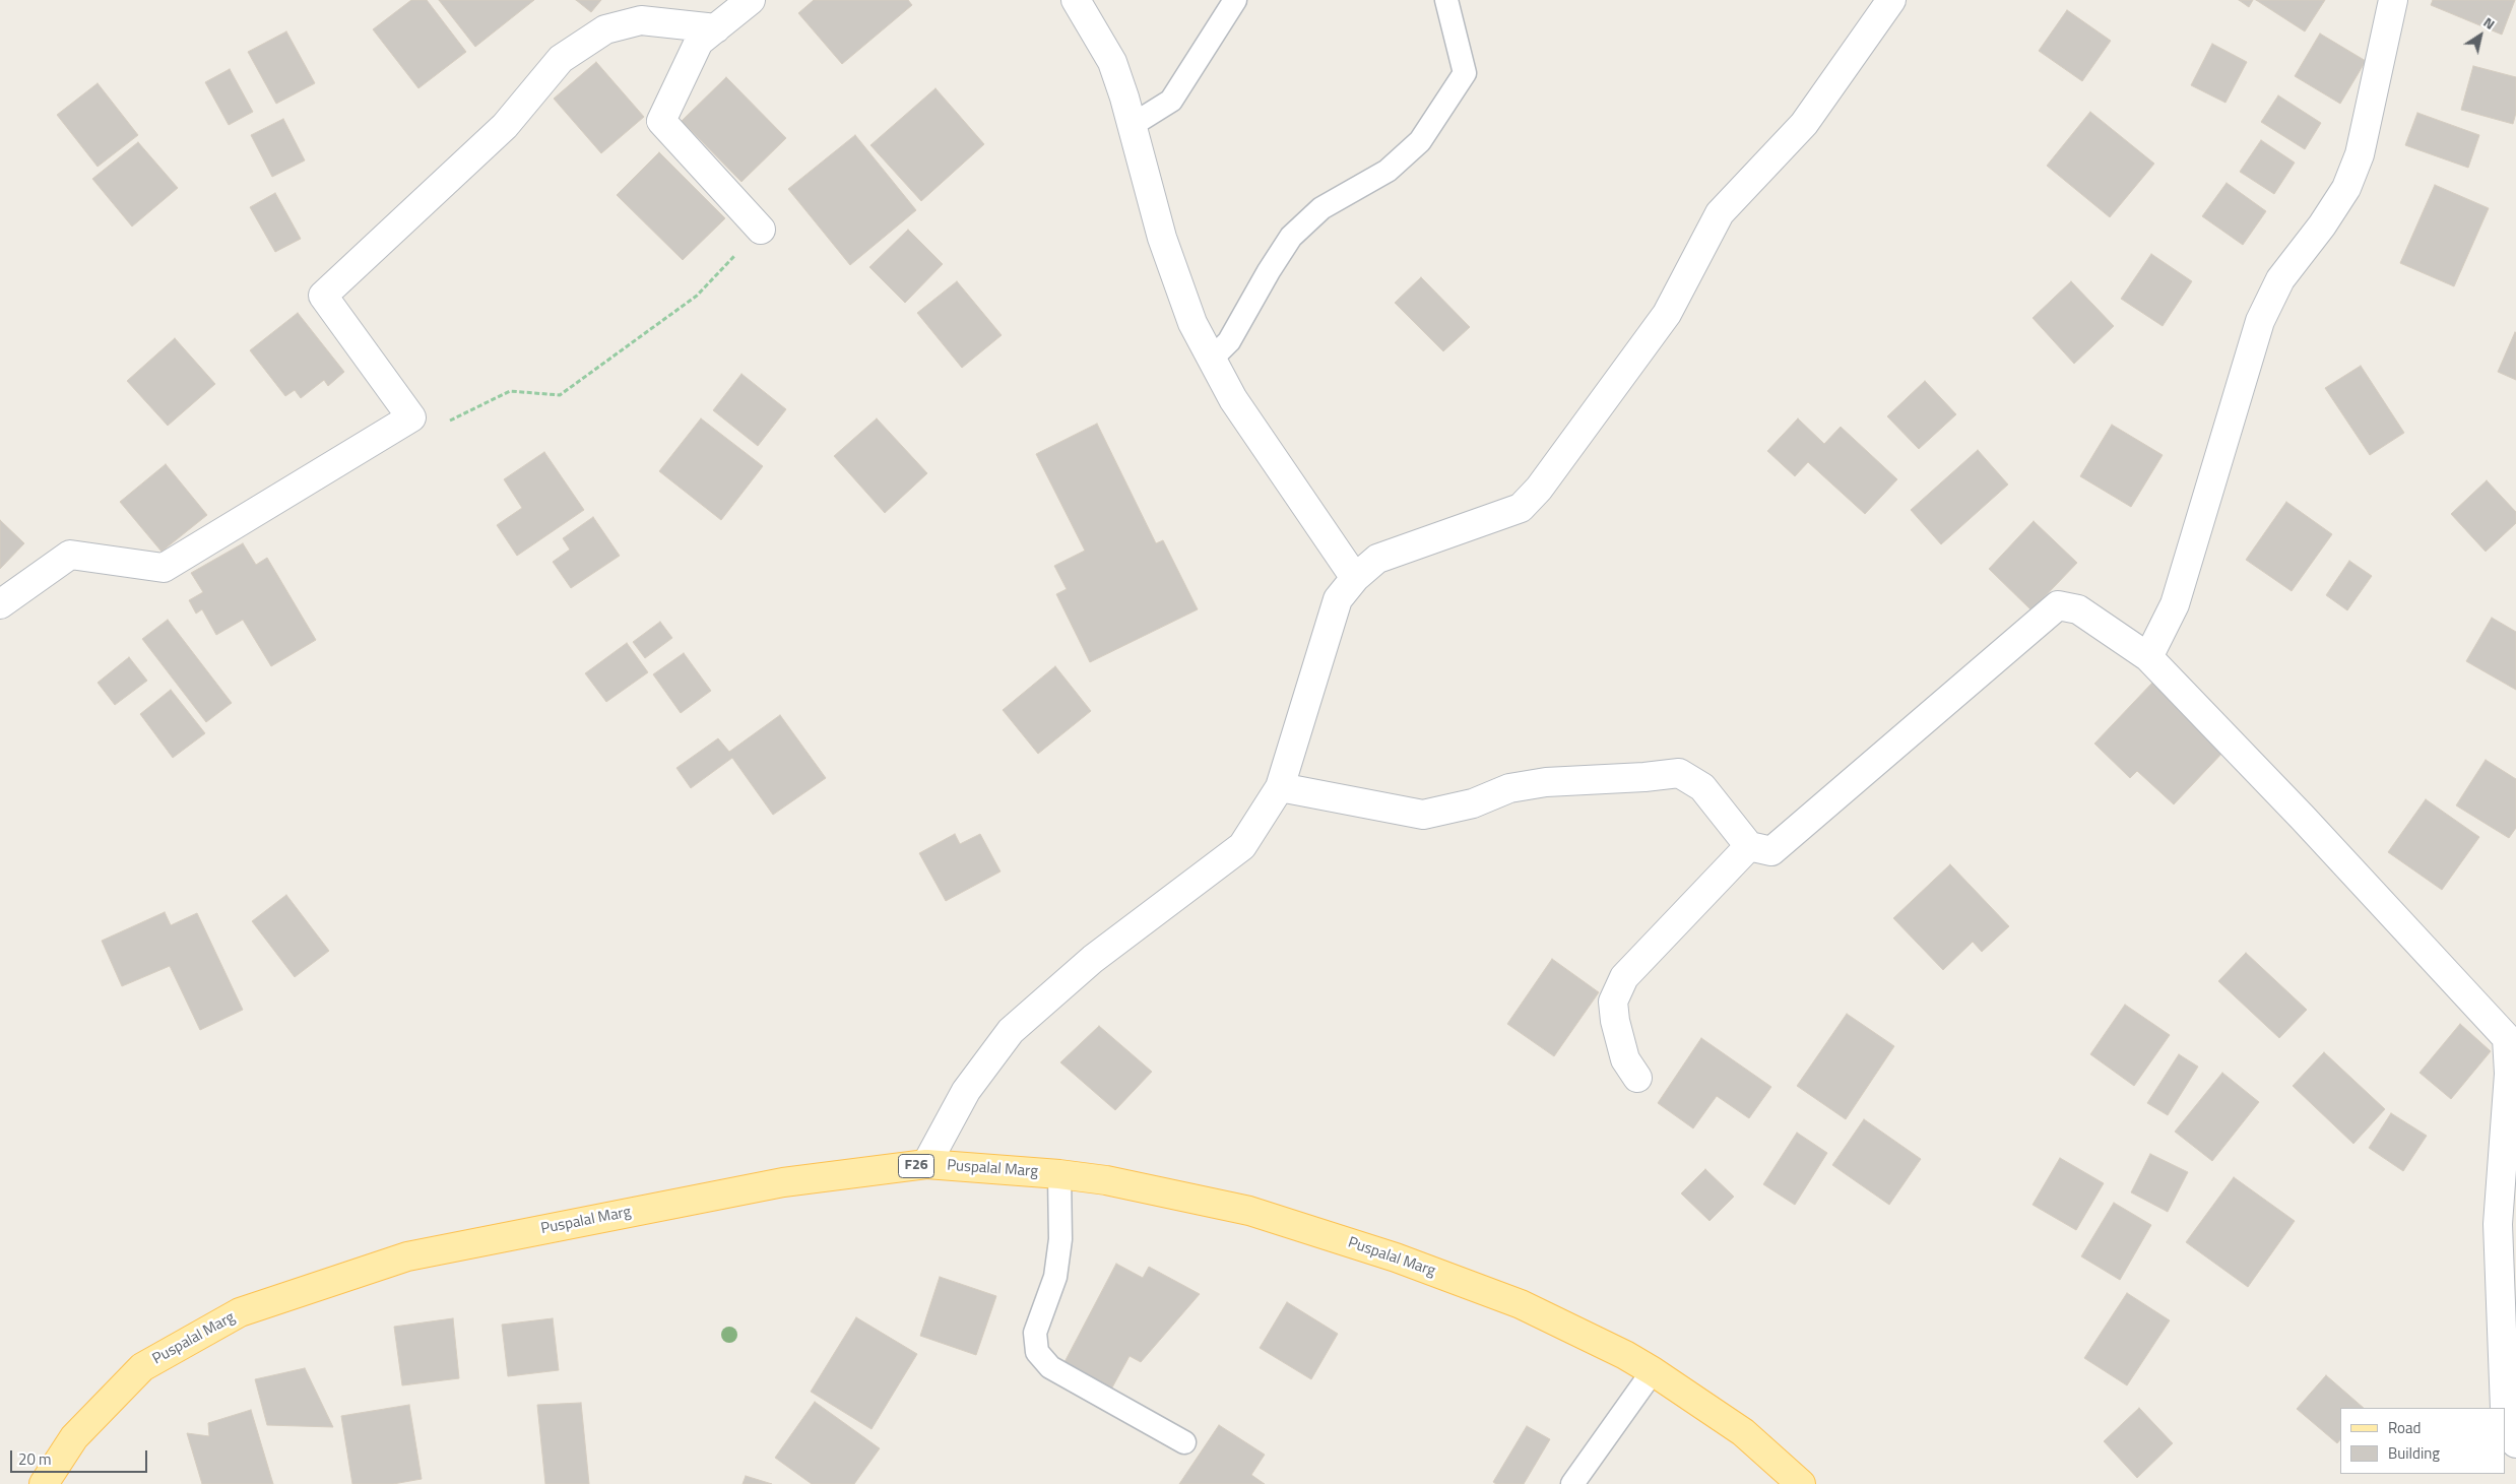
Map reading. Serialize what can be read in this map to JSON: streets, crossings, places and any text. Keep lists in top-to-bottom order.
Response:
{
  "streets": {
    "main road": ["F26", "Puspalal Marg"]
  },
  "legend": ["Road", "Building"],
  "scale_bar": "20 m",
  "north": "top right"
}
